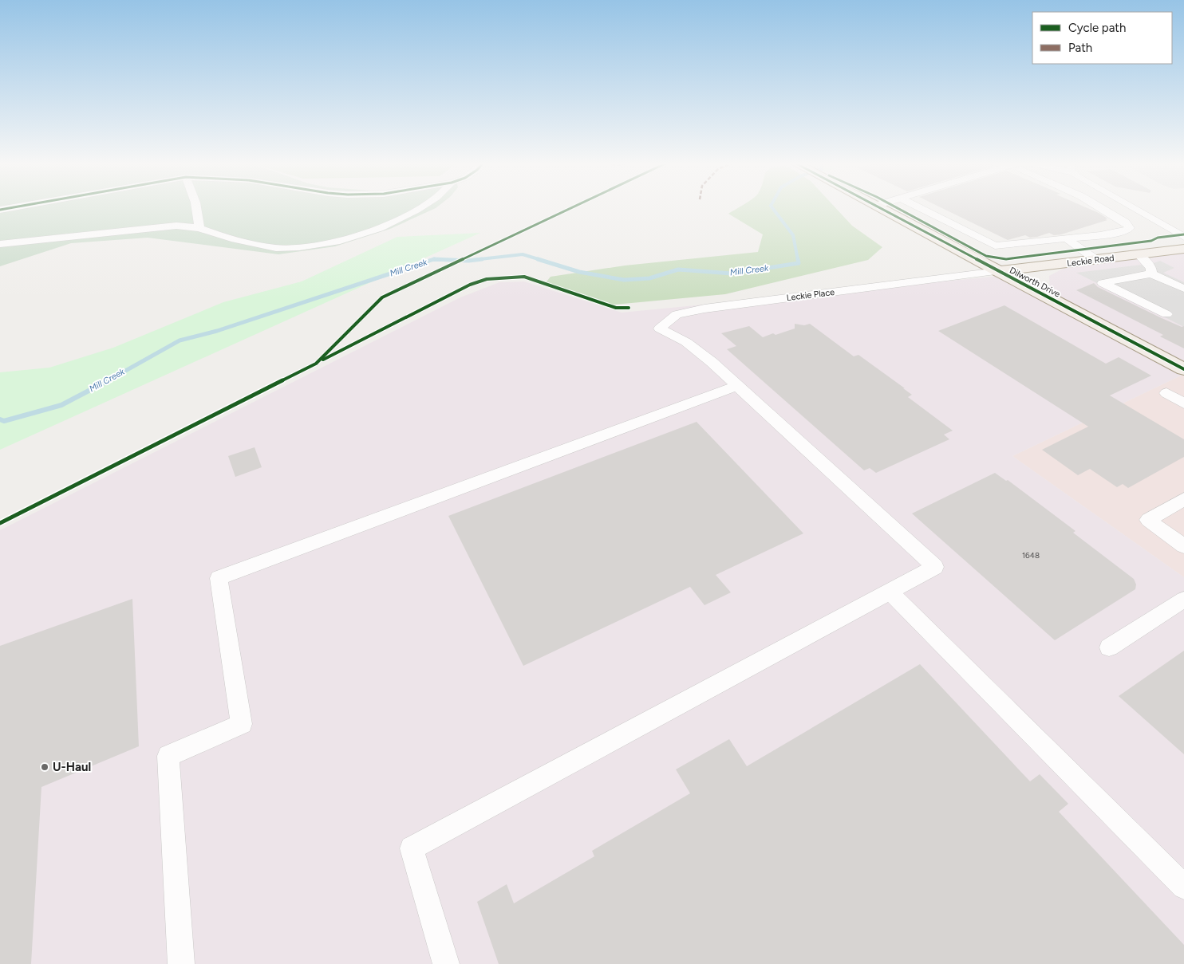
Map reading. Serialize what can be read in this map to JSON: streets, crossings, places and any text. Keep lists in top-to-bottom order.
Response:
{
  "streets": {
    "main road": ["Leckie Road", "Dilworth Drive"],
    "street": ["Leckie Place"]
  },
  "crossings": [
    ["Leckie Road", "Dilworth Drive"],
    ["Leckie Road", "Leckie Place"],
    ["Dilworth Drive", "Leckie Place"]
  ],
  "water": ["Mill Creek"],
  "places": ["U-Haul"],
  "house_numbers": ["1648"],
  "legend": ["Cycle path", "Path"]
}
